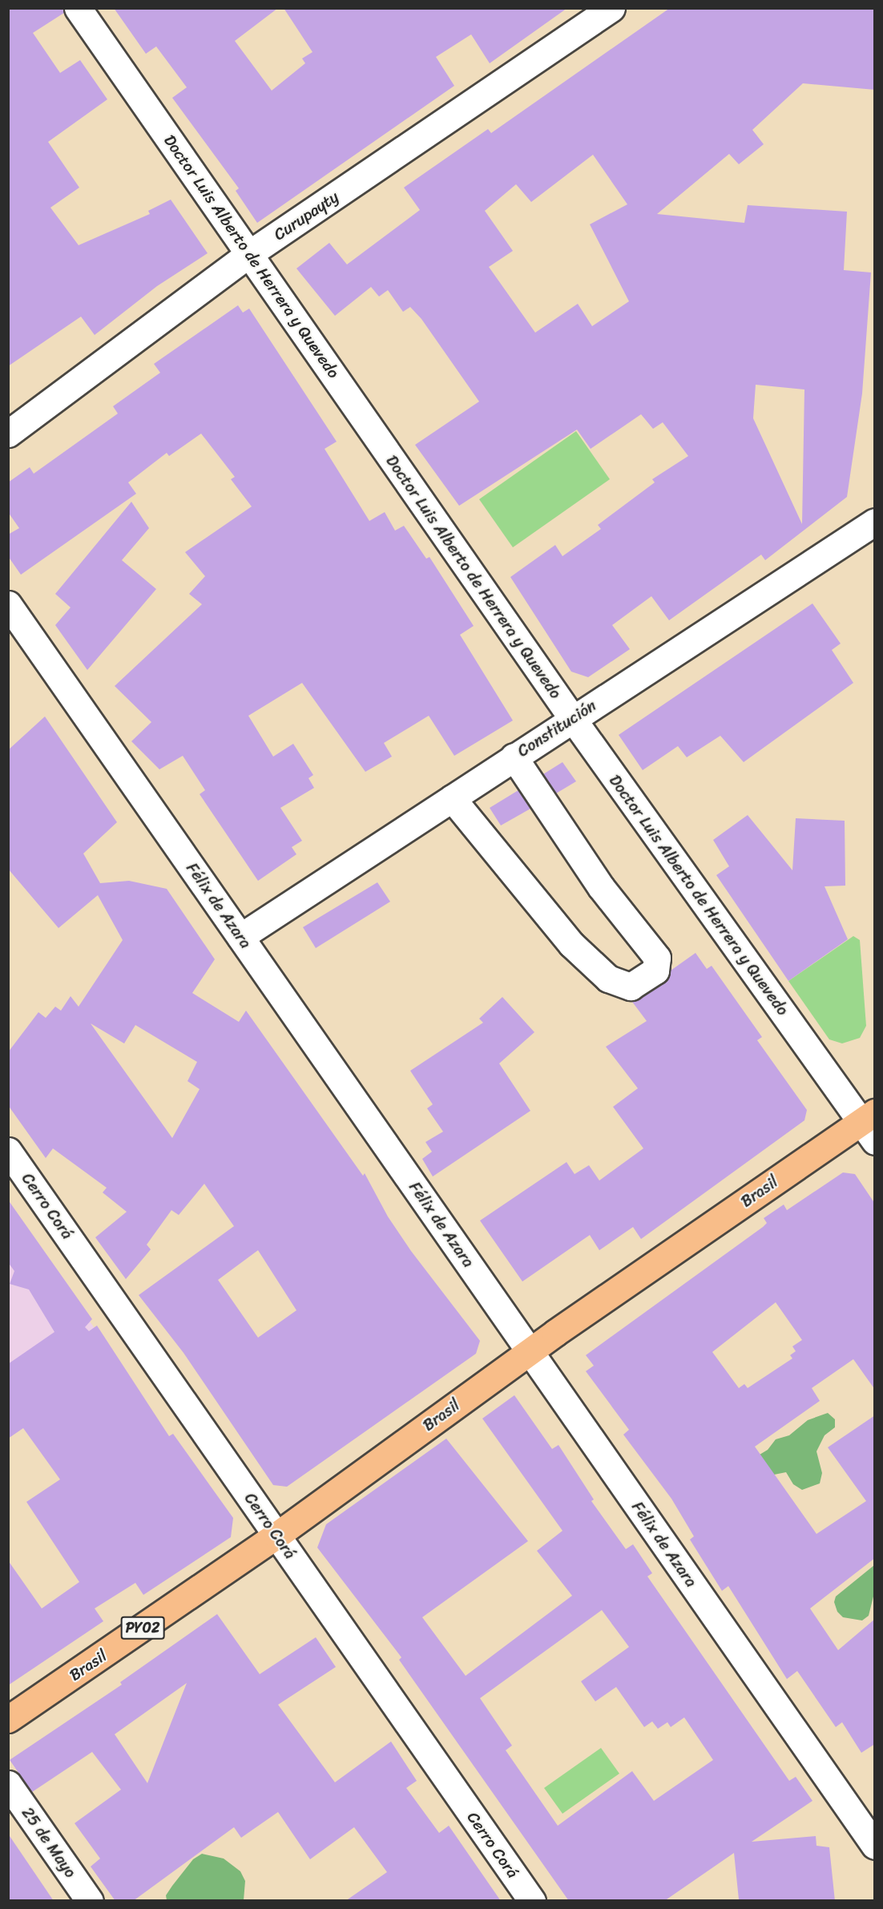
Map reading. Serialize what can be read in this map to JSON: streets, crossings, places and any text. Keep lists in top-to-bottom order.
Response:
{
  "streets": {
    "main road": ["Brasil", "PY02"],
    "street": [
      "Curupayty",
      "Doctor Luis Alberto de Herrera y Quevedo",
      "Constitución",
      "Félix de Azara",
      "Cerro Corá",
      "25 de Mayo"
    ]
  },
  "crossings": [
    ["Curupayty", "Doctor Luis Alberto de Herrera y Quevedo"],
    ["Doctor Luis Alberto de Herrera y Quevedo", "Constitución"],
    ["Doctor Luis Alberto de Herrera y Quevedo", "Brasil"],
    ["Constitución", "Félix de Azara"],
    ["Félix de Azara", "Brasil"],
    ["Brasil", "Cerro Corá"]
  ]
}
